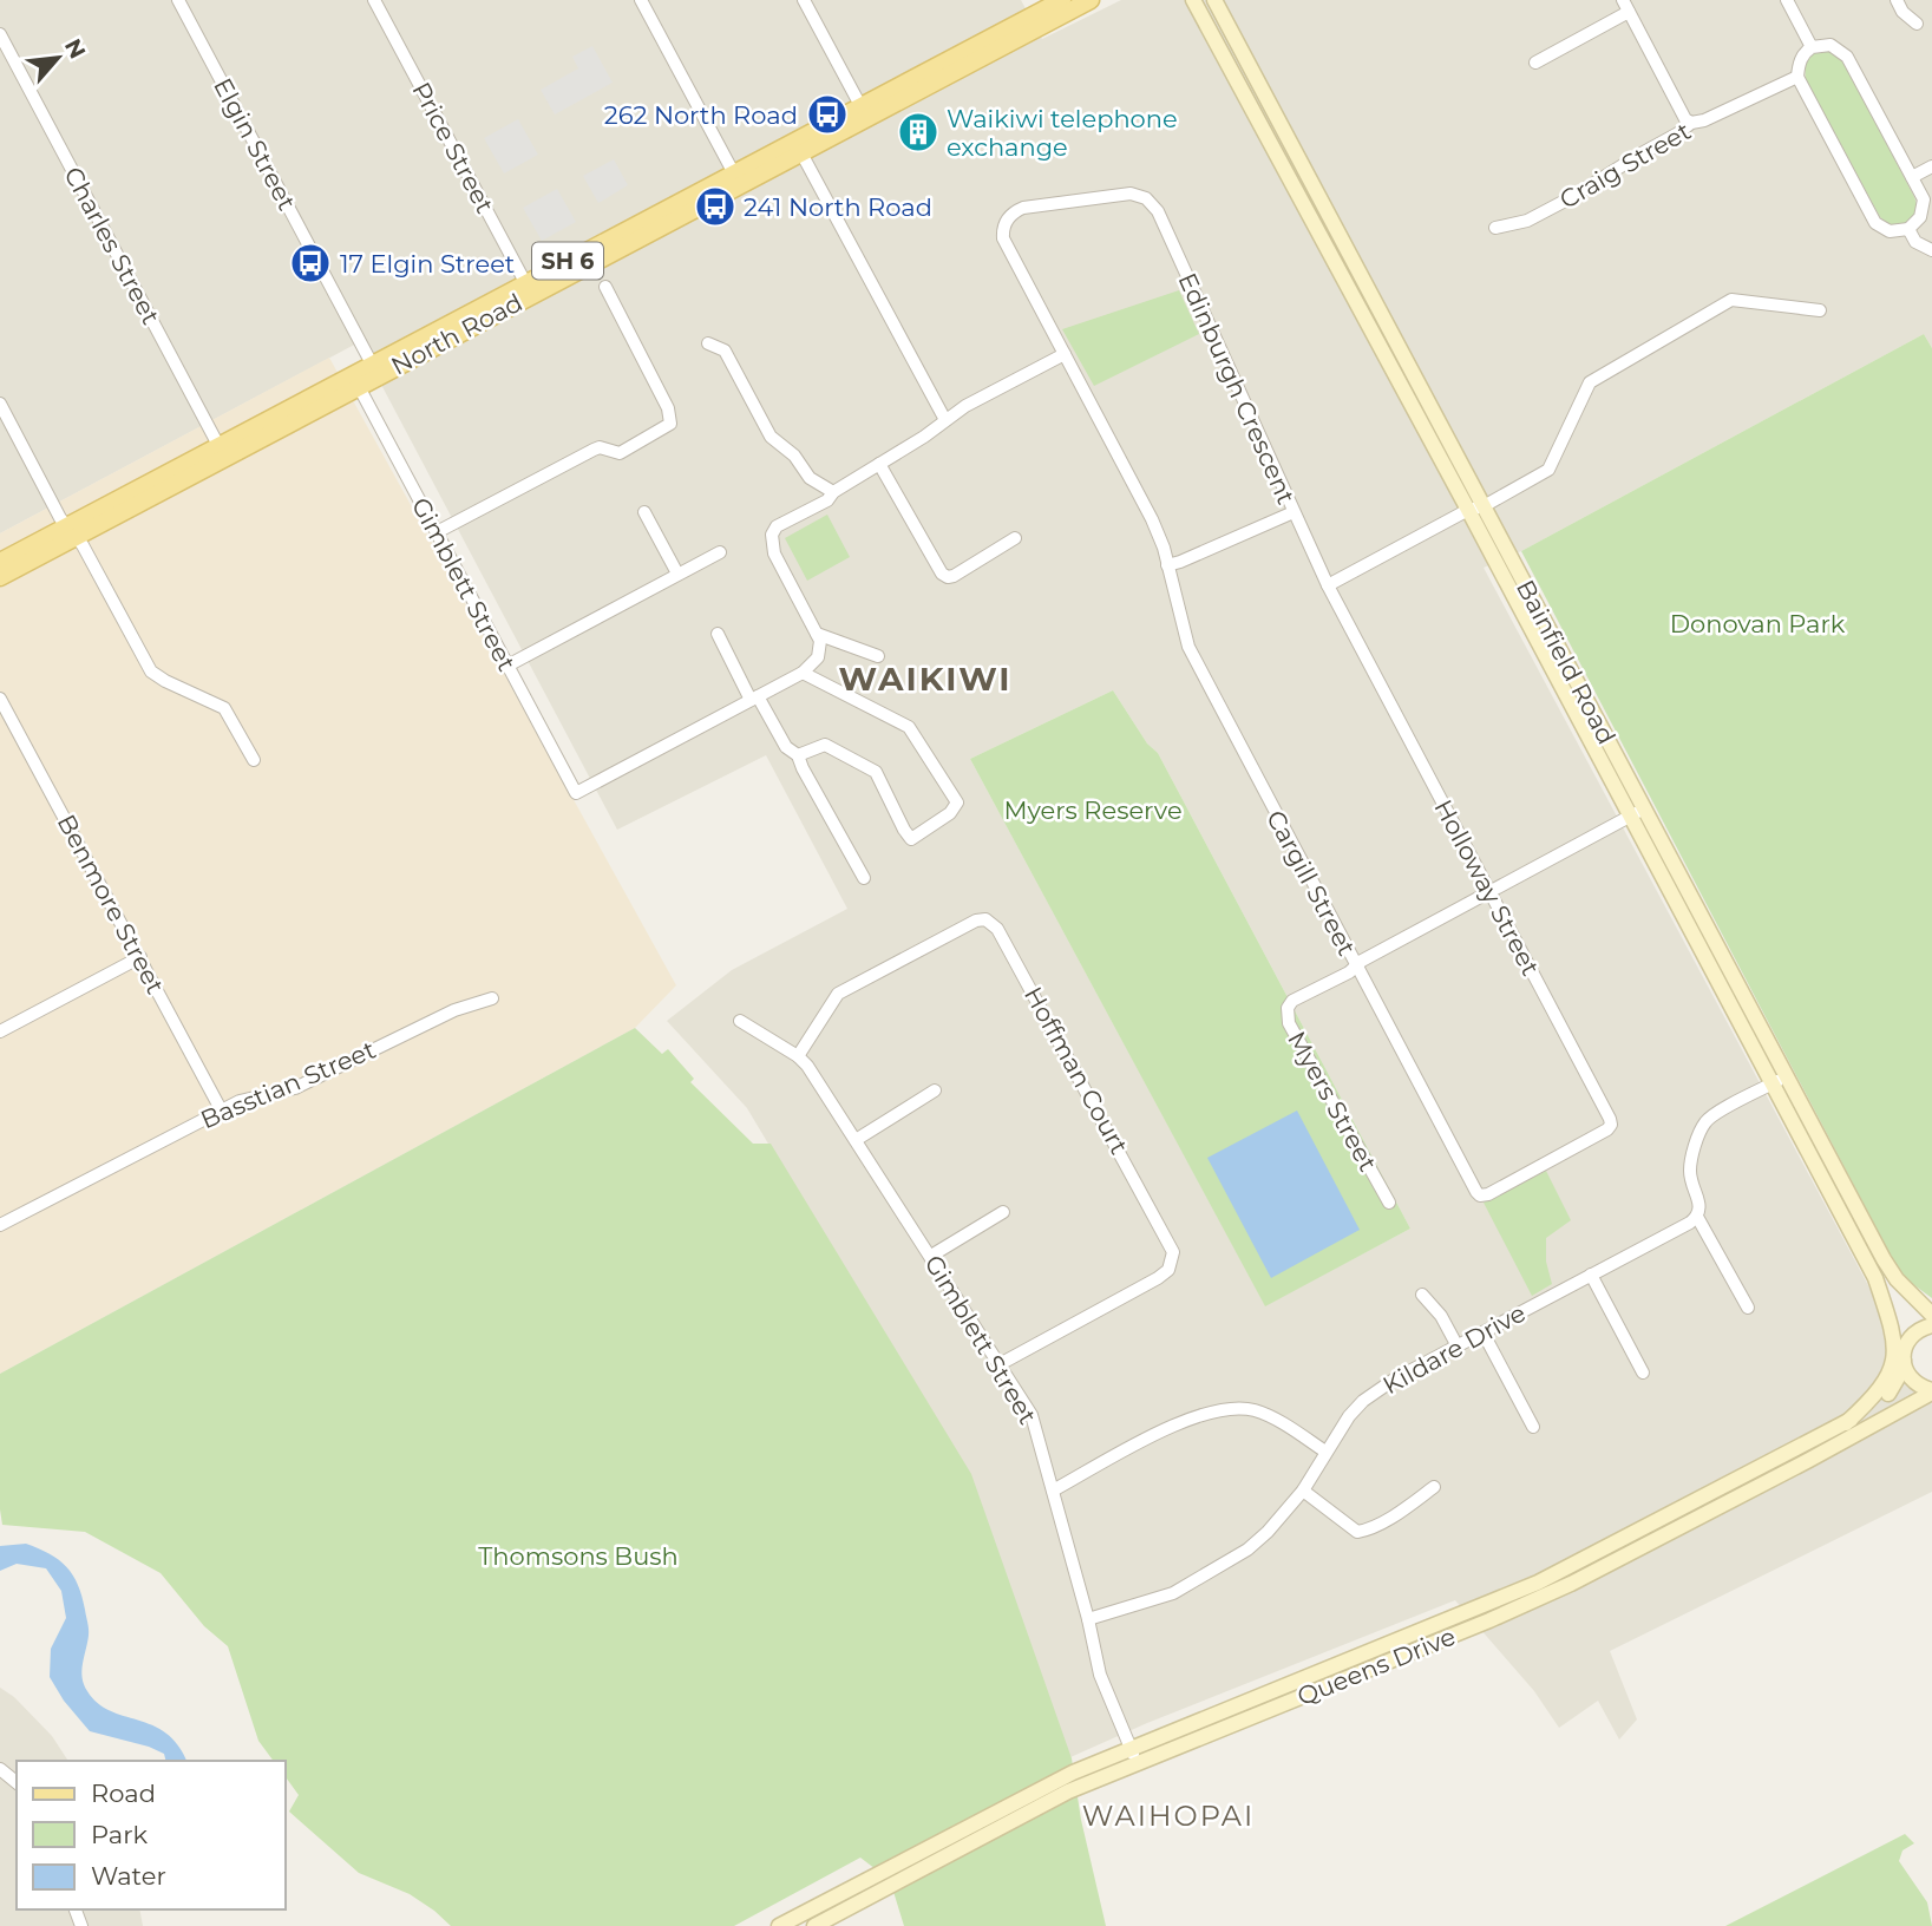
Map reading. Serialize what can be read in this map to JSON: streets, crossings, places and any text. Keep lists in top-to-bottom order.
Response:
{
  "streets": {
    "main road": [
      "SH 6",
      "North Road",
      "Bainfield Road",
      "Queens Drive"
    ],
    "street": [
      "Elgin Street",
      "Price Street",
      "Craig Street",
      "Charles Street",
      "Edinburgh Crescent",
      "Gimblett Street",
      "Cargill Street",
      "Holloway Street",
      "Benmore Street",
      "Hoffman Court",
      "Basstian Street",
      "Myers Street",
      "Kildare Drive"
    ]
  },
  "crossings": [
    ["Elgin Street", "North Road"],
    ["Price Street", "North Road"],
    ["Charles Street", "North Road"],
    ["North Road", "Gimblett Street"],
    ["Edinburgh Crescent", "Cargill Street"],
    ["Edinburgh Crescent", "Holloway Street"],
    ["Gimblett Street", "Hoffman Court"],
    ["Gimblett Street", "Kildare Drive"],
    ["Gimblett Street", "Queens Drive"],
    ["Bainfield Road", "Myers Street"],
    ["Bainfield Road", "Queens Drive"],
    ["Cargill Street", "Holloway Street"],
    ["Cargill Street", "Myers Street"],
    ["Holloway Street", "Myers Street"],
    ["Benmore Street", "Basstian Street"]
  ],
  "districts": ["WAIKIWI", "WAIHOPAI"],
  "parks": ["Donovan Park", "Myers Reserve", "Thomsons Bush"],
  "places": {
    "bus stop": ["262 North Road", "241 North Road", "17 Elgin Street"],
    "building": ["Waikiwi telephone exchange"]
  },
  "legend": ["Road", "Park", "Water"],
  "north": "top right"
}
